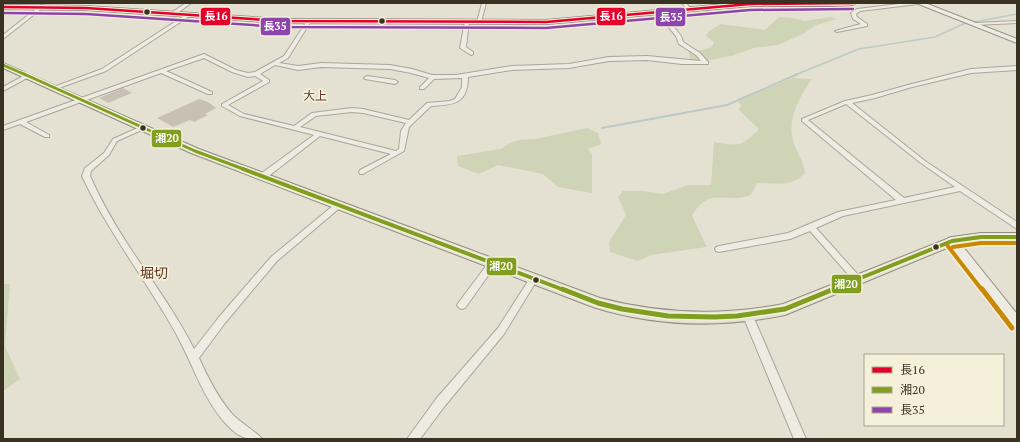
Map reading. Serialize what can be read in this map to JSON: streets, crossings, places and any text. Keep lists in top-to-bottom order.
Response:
{
  "districts": ["大上", "堀切"],
  "lines": ["transit line 長16", "transit line 長35", "transit line 湘20"],
  "legend": ["長16", "湘20", "長35"]
}
